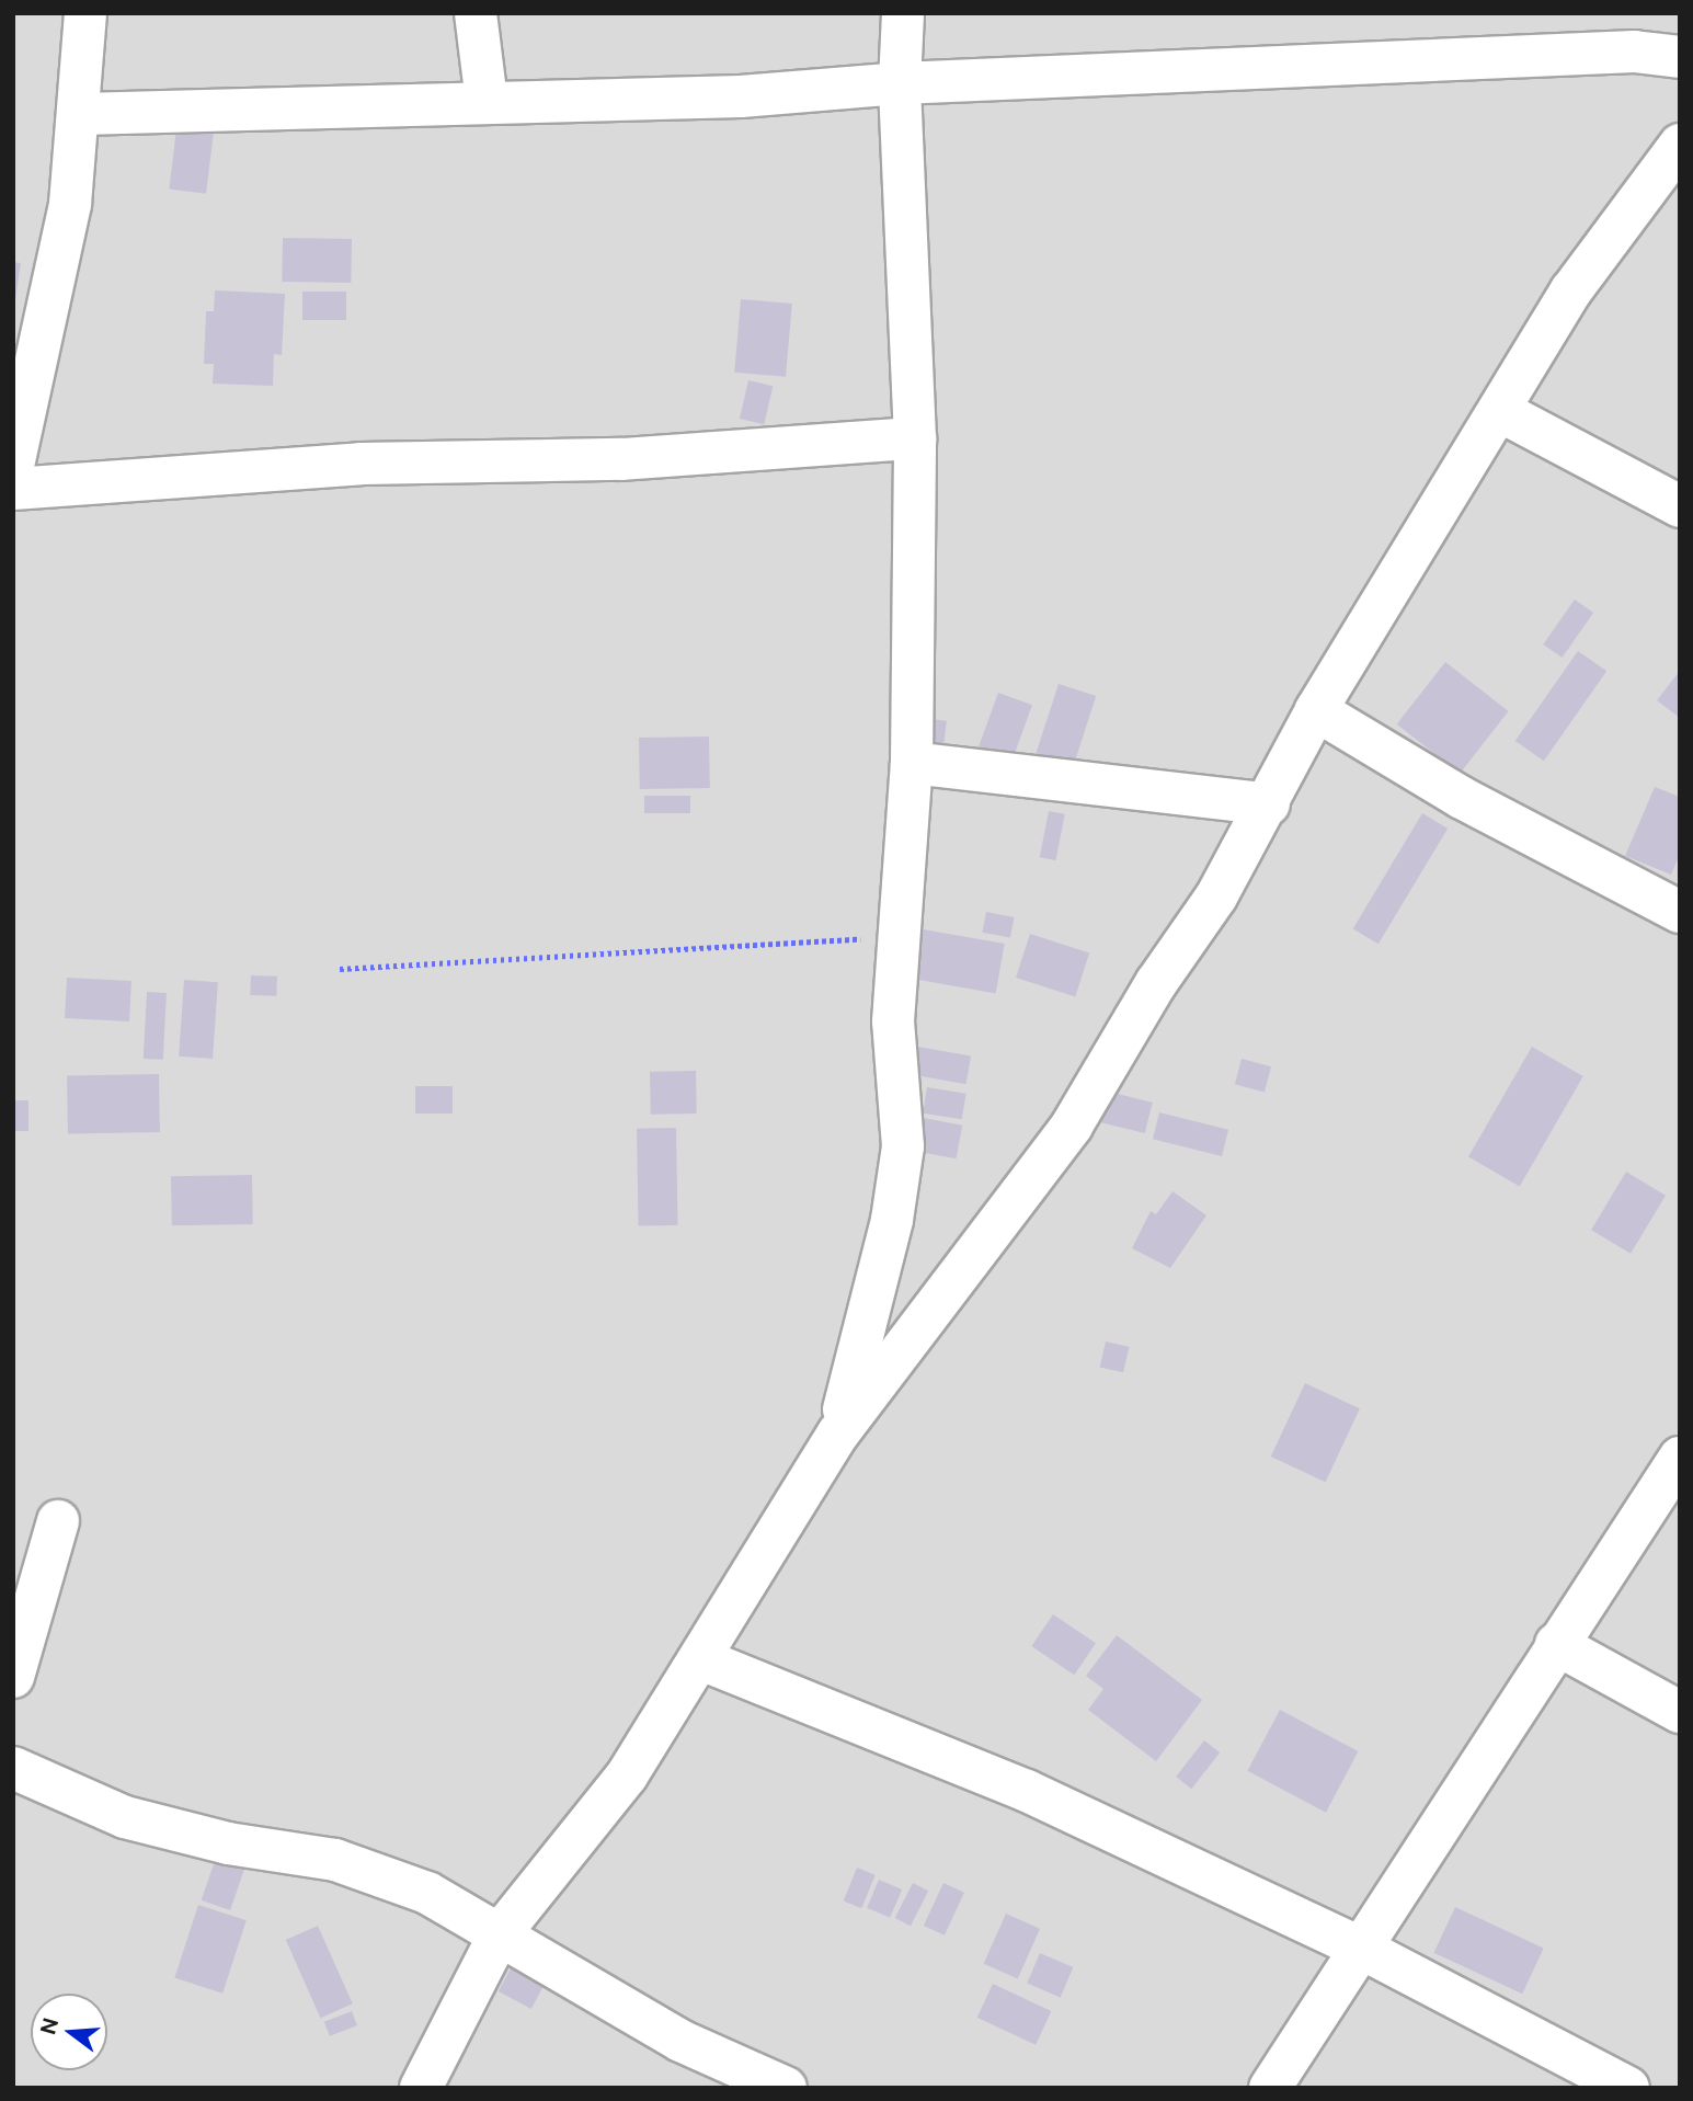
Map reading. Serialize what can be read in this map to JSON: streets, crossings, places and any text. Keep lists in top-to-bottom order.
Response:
{
  "north": "left"
}
